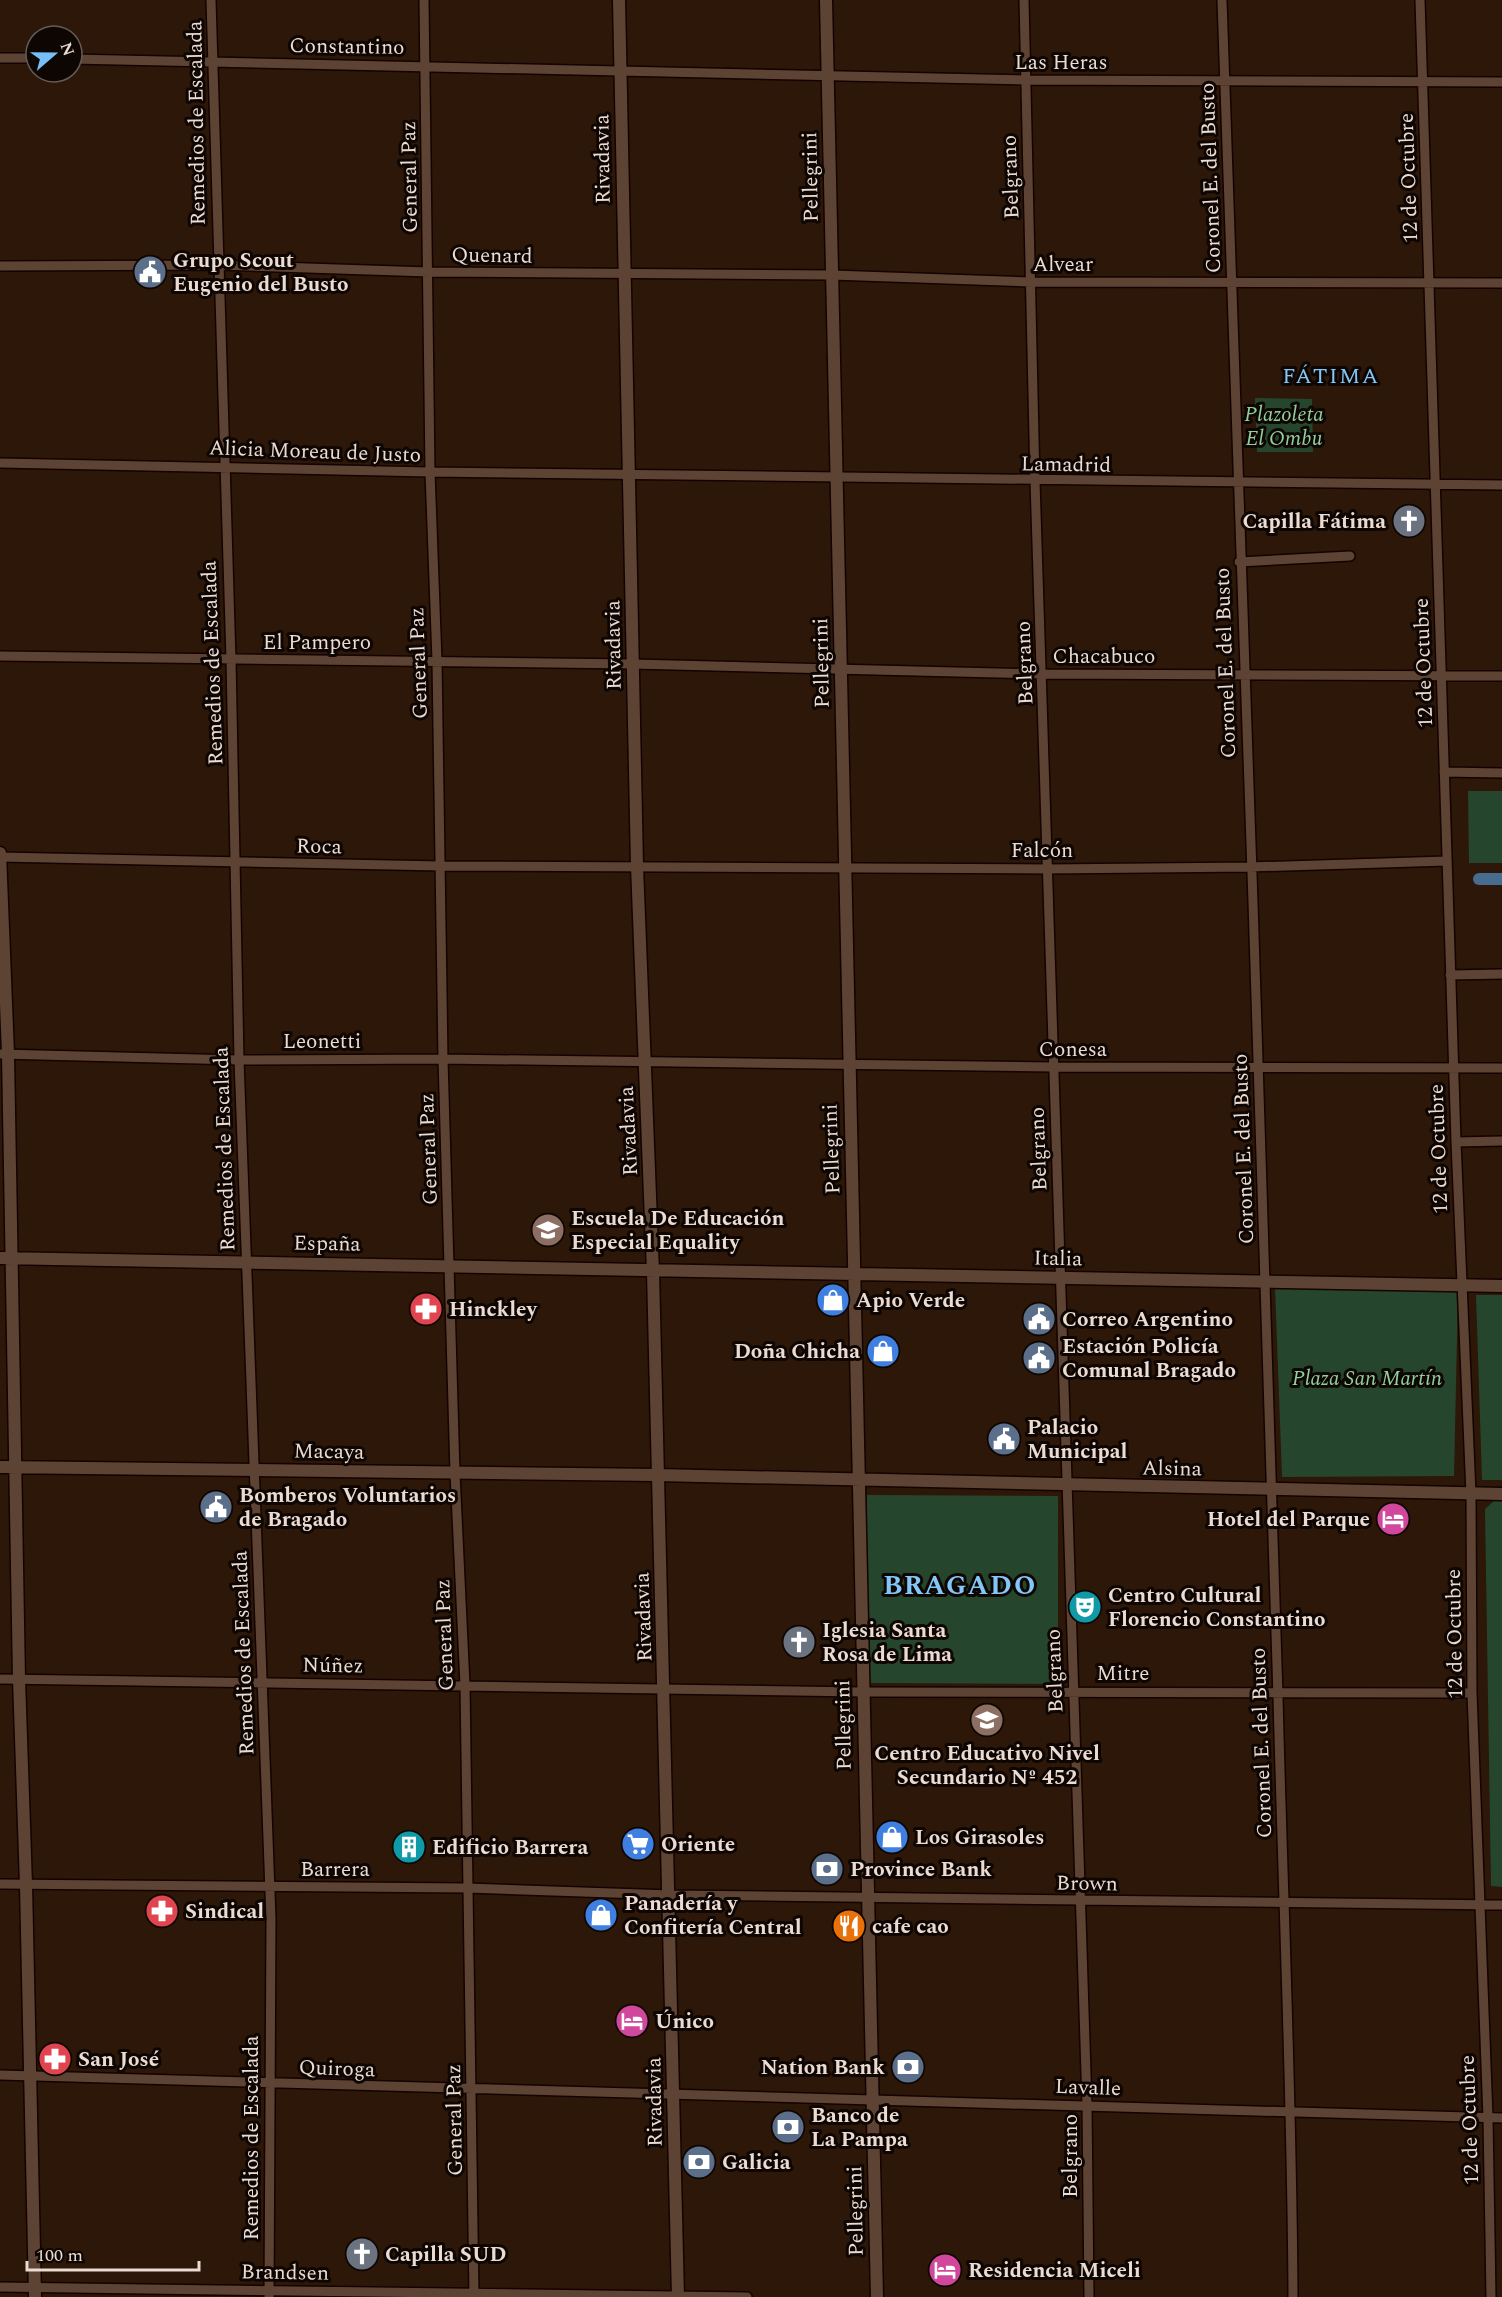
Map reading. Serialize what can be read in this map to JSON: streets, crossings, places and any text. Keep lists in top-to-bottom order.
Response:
{
  "streets": {
    "main road": [
      "Rivadavia",
      "Pellegrini",
      "España",
      "Italia",
      "Macaya",
      "Alsina"
    ],
    "street": [
      "Constantino",
      "Las Heras",
      "Remedios de Escalada",
      "General Paz",
      "Belgrano",
      "Coronel E. del Busto",
      "12 de Octubre",
      "Quenard",
      "Alvear",
      "Alicia Moreau de Justo",
      "Lamadrid",
      "El Pampero",
      "Chacabuco",
      "Roca",
      "Falcón",
      "Leonetti",
      "Conesa",
      "Núñez",
      "Mitre",
      "Barrera",
      "Brown",
      "Quiroga",
      "Lavalle",
      "Brandsen"
    ]
  },
  "crossings": [
    ["Constantino", "Las Heras"],
    ["Constantino", "Remedios de Escalada"],
    ["Constantino", "Rivadavia"],
    ["Constantino", "General Paz"],
    ["Las Heras", "Rivadavia"],
    ["Las Heras", "Pellegrini"],
    ["Las Heras", "Belgrano"],
    ["Las Heras", "Coronel E. del Busto"],
    ["Las Heras", "12 de Octubre"],
    ["Remedios de Escalada", "Quenard"],
    ["Remedios de Escalada", "Alicia Moreau de Justo"],
    ["Remedios de Escalada", "El Pampero"],
    ["Remedios de Escalada", "Roca"],
    ["Remedios de Escalada", "Leonetti"],
    ["Remedios de Escalada", "España"],
    ["Remedios de Escalada", "Macaya"],
    ["Remedios de Escalada", "Núñez"],
    ["Remedios de Escalada", "Barrera"],
    ["Remedios de Escalada", "Quiroga"],
    ["Remedios de Escalada", "Brandsen"],
    ["Rivadavia", "Quenard"],
    ["Rivadavia", "Alvear"],
    ["Rivadavia", "Alicia Moreau de Justo"],
    ["Rivadavia", "Lamadrid"],
    ["Rivadavia", "El Pampero"],
    ["Rivadavia", "Chacabuco"],
    ["Rivadavia", "Roca"],
    ["Rivadavia", "Falcón"],
    ["Rivadavia", "Leonetti"],
    ["Rivadavia", "Conesa"],
    ["Rivadavia", "España"],
    ["Rivadavia", "Italia"],
    ["Rivadavia", "Macaya"],
    ["Rivadavia", "Alsina"],
    ["Rivadavia", "Núñez"],
    ["Rivadavia", "Mitre"],
    ["Rivadavia", "Barrera"],
    ["Rivadavia", "Brown"],
    ["Rivadavia", "Quiroga"],
    ["Rivadavia", "Lavalle"],
    ["Rivadavia", "Brandsen"],
    ["General Paz", "Quenard"],
    ["General Paz", "Alicia Moreau de Justo"],
    ["General Paz", "El Pampero"],
    ["General Paz", "Roca"],
    ["General Paz", "Leonetti"],
    ["General Paz", "España"],
    ["General Paz", "Macaya"],
    ["General Paz", "Núñez"],
    ["General Paz", "Barrera"],
    ["General Paz", "Quiroga"],
    ["General Paz", "Brandsen"],
    ["Pellegrini", "Alvear"],
    ["Pellegrini", "Lamadrid"],
    ["Pellegrini", "Chacabuco"],
    ["Pellegrini", "Falcón"],
    ["Pellegrini", "Conesa"],
    ["Pellegrini", "Italia"],
    ["Pellegrini", "Alsina"],
    ["Pellegrini", "Mitre"],
    ["Pellegrini", "Brown"],
    ["Pellegrini", "Lavalle"],
    ["Belgrano", "Alvear"],
    ["Belgrano", "Lamadrid"],
    ["Belgrano", "Chacabuco"],
    ["Belgrano", "Falcón"],
    ["Belgrano", "Conesa"],
    ["Belgrano", "Italia"],
    ["Belgrano", "Alsina"],
    ["Belgrano", "Mitre"],
    ["Belgrano", "Brown"],
    ["Belgrano", "Lavalle"],
    ["Coronel E. del Busto", "Alvear"],
    ["Coronel E. del Busto", "Lamadrid"],
    ["Coronel E. del Busto", "Chacabuco"],
    ["Coronel E. del Busto", "Falcón"],
    ["Coronel E. del Busto", "Conesa"],
    ["Coronel E. del Busto", "Italia"],
    ["Coronel E. del Busto", "Alsina"],
    ["Coronel E. del Busto", "Mitre"],
    ["Coronel E. del Busto", "Brown"],
    ["Coronel E. del Busto", "Lavalle"],
    ["12 de Octubre", "Alvear"],
    ["12 de Octubre", "Lamadrid"],
    ["12 de Octubre", "Chacabuco"],
    ["12 de Octubre", "Falcón"],
    ["12 de Octubre", "Conesa"],
    ["12 de Octubre", "Italia"],
    ["12 de Octubre", "Alsina"],
    ["12 de Octubre", "Mitre"],
    ["12 de Octubre", "Brown"],
    ["12 de Octubre", "Lavalle"],
    ["Quenard", "Alvear"],
    ["Alicia Moreau de Justo", "Lamadrid"],
    ["El Pampero", "Chacabuco"],
    ["Roca", "Falcón"],
    ["Leonetti", "Conesa"],
    ["España", "Italia"],
    ["Macaya", "Alsina"],
    ["Núñez", "Mitre"],
    ["Barrera", "Brown"],
    ["Quiroga", "Lavalle"]
  ],
  "districts": ["FÁTIMA", "BRAGADO"],
  "parks": ["Plazoleta El Ombu", "Plaza San Martín"],
  "places": {
    "public building": [
      "Grupo Scout Eugenio del Busto",
      "Correo Argentino",
      "Estación Policía Comunal Bragado",
      "Palacio Municipal",
      "Bomberos Voluntarios de Bragado"
    ],
    "church": ["Capilla Fátima", "Iglesia Santa Rosa de Lima", "Capilla SUD"],
    "school or university": ["Escuela De Educación Especial Equality", "Centro Educativo Nivel Secundario Nº 452"],
    "shop": [
      "Apio Verde",
      "Doña Chicha",
      "Los Girasoles",
      "Panadería y Confitería Central"
    ],
    "pharmacy": ["Hinckley", "Sindical", "San José"],
    "hotel": ["Hotel del Parque", "Único", "Residencia Miceli"],
    "theatre": ["Centro Cultural Florencio Constantino"],
    "supermarket": ["Oriente"],
    "building": ["Edificio Barrera"],
    "bank": [
      "Province Bank",
      "Nation Bank",
      "Banco de La Pampa",
      "Galicia"
    ],
    "restaurant": ["cafe cao"]
  },
  "scale_bar": "100 m",
  "north": "right"
}
